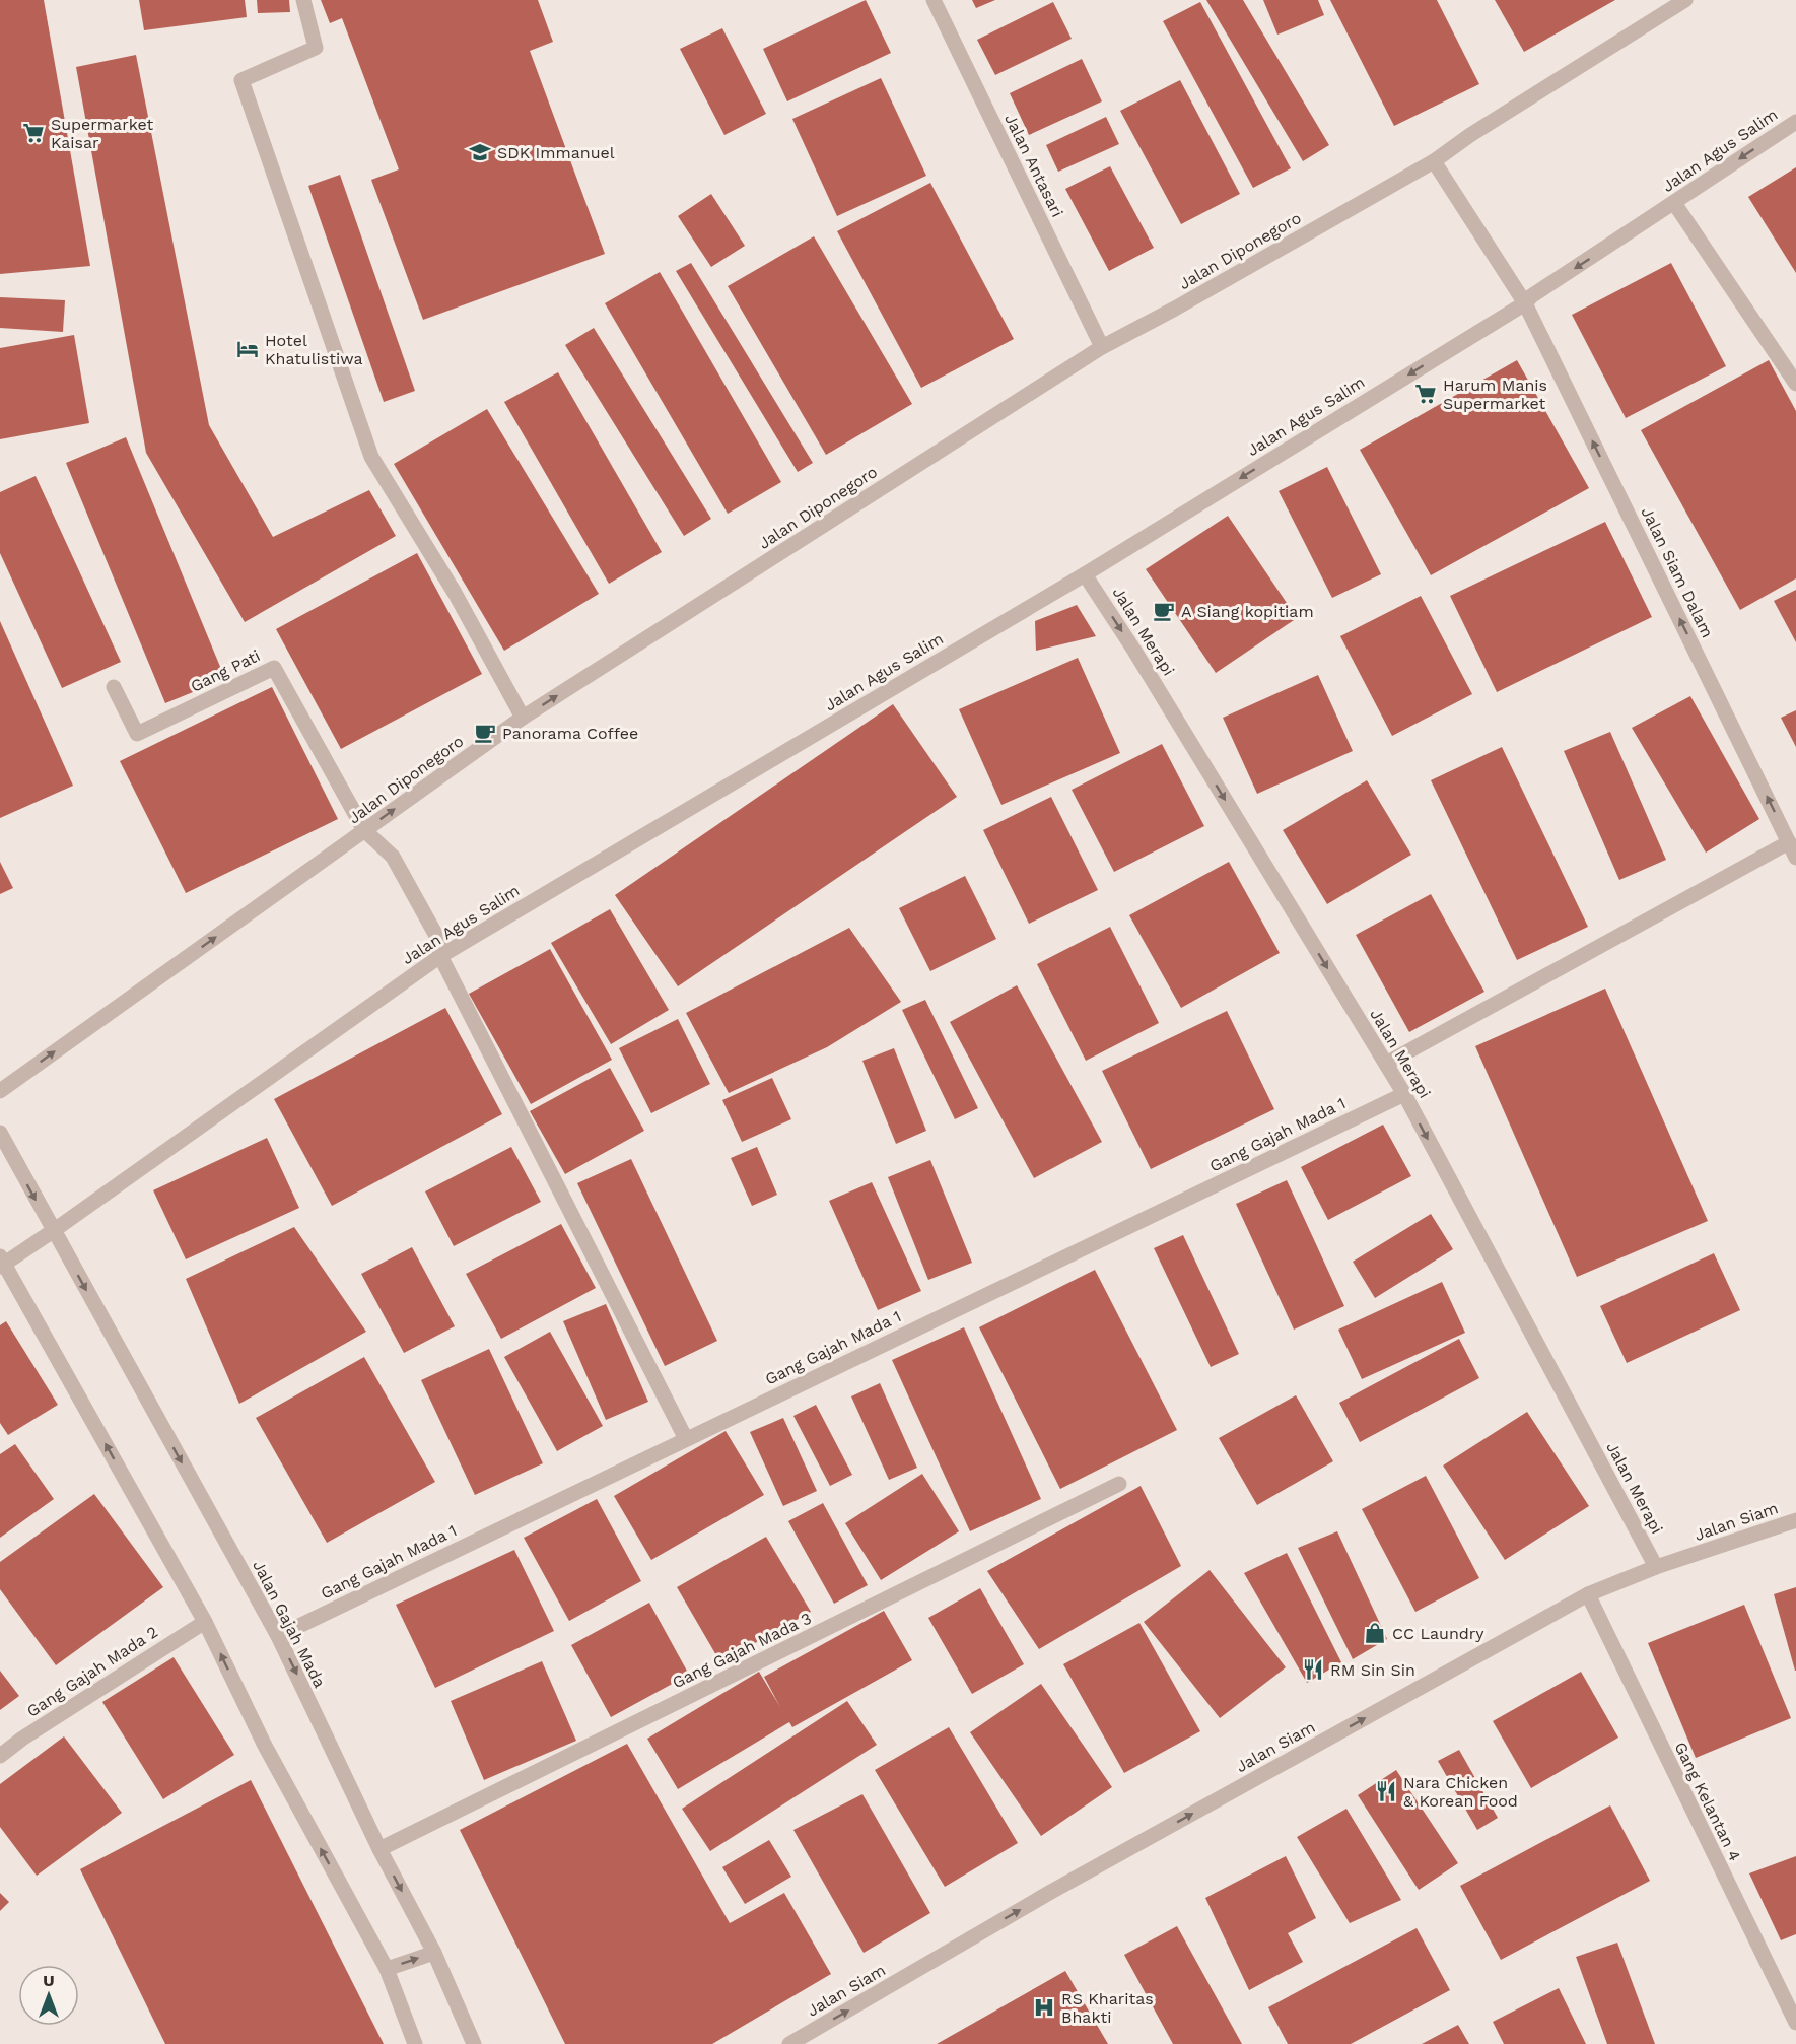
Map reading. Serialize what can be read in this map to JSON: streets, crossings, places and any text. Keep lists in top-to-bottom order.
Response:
{
  "streets": {
    "street": [
      "Jalan Agus Salim",
      "Jalan Antasari",
      "Jalan Diponegoro",
      "Jalan Siam Dalam",
      "Jalan Merapi",
      "Gang Pati",
      "Gang Gajah Mada 1",
      "Jalan Siam",
      "Jalan Gajah Mada",
      "Gang Gajah Mada 3",
      "Gang Gajah Mada 2",
      "Gang Kelantan 4"
    ]
  },
  "crossings": [
    ["Jalan Agus Salim", "Jalan Siam Dalam"],
    ["Jalan Agus Salim", "Jalan Merapi"],
    ["Jalan Agus Salim", "Jalan Gajah Mada"],
    ["Jalan Antasari", "Jalan Diponegoro"],
    ["Jalan Diponegoro", "Jalan Siam Dalam"],
    ["Jalan Diponegoro", "Gang Pati"],
    ["Jalan Merapi", "Gang Gajah Mada 1"],
    ["Jalan Merapi", "Jalan Siam"],
    ["Gang Gajah Mada 1", "Jalan Gajah Mada"],
    ["Jalan Siam", "Gang Kelantan 4"],
    ["Jalan Gajah Mada", "Gang Gajah Mada 3"]
  ],
  "one_way": [
    "Jalan Agus Salim",
    "Jalan Diponegoro",
    "Jalan Siam Dalam",
    "Jalan Merapi",
    "Jalan Siam"
  ],
  "places": {
    "supermarket": ["Supermarket Kaisar", "Harum Manis Supermarket"],
    "school or university": ["SDK Immanuel"],
    "hotel": ["Hotel Khatulistiwa"],
    "cafe": ["A Siang kopitiam", "Panorama Coffee"],
    "shop": ["CC Laundry"],
    "restaurant": ["RM Sin Sin", "Nara Chicken & Korean Food"],
    "hospital": ["RS Kharitas Bhakti"]
  },
  "north": "top"
}
